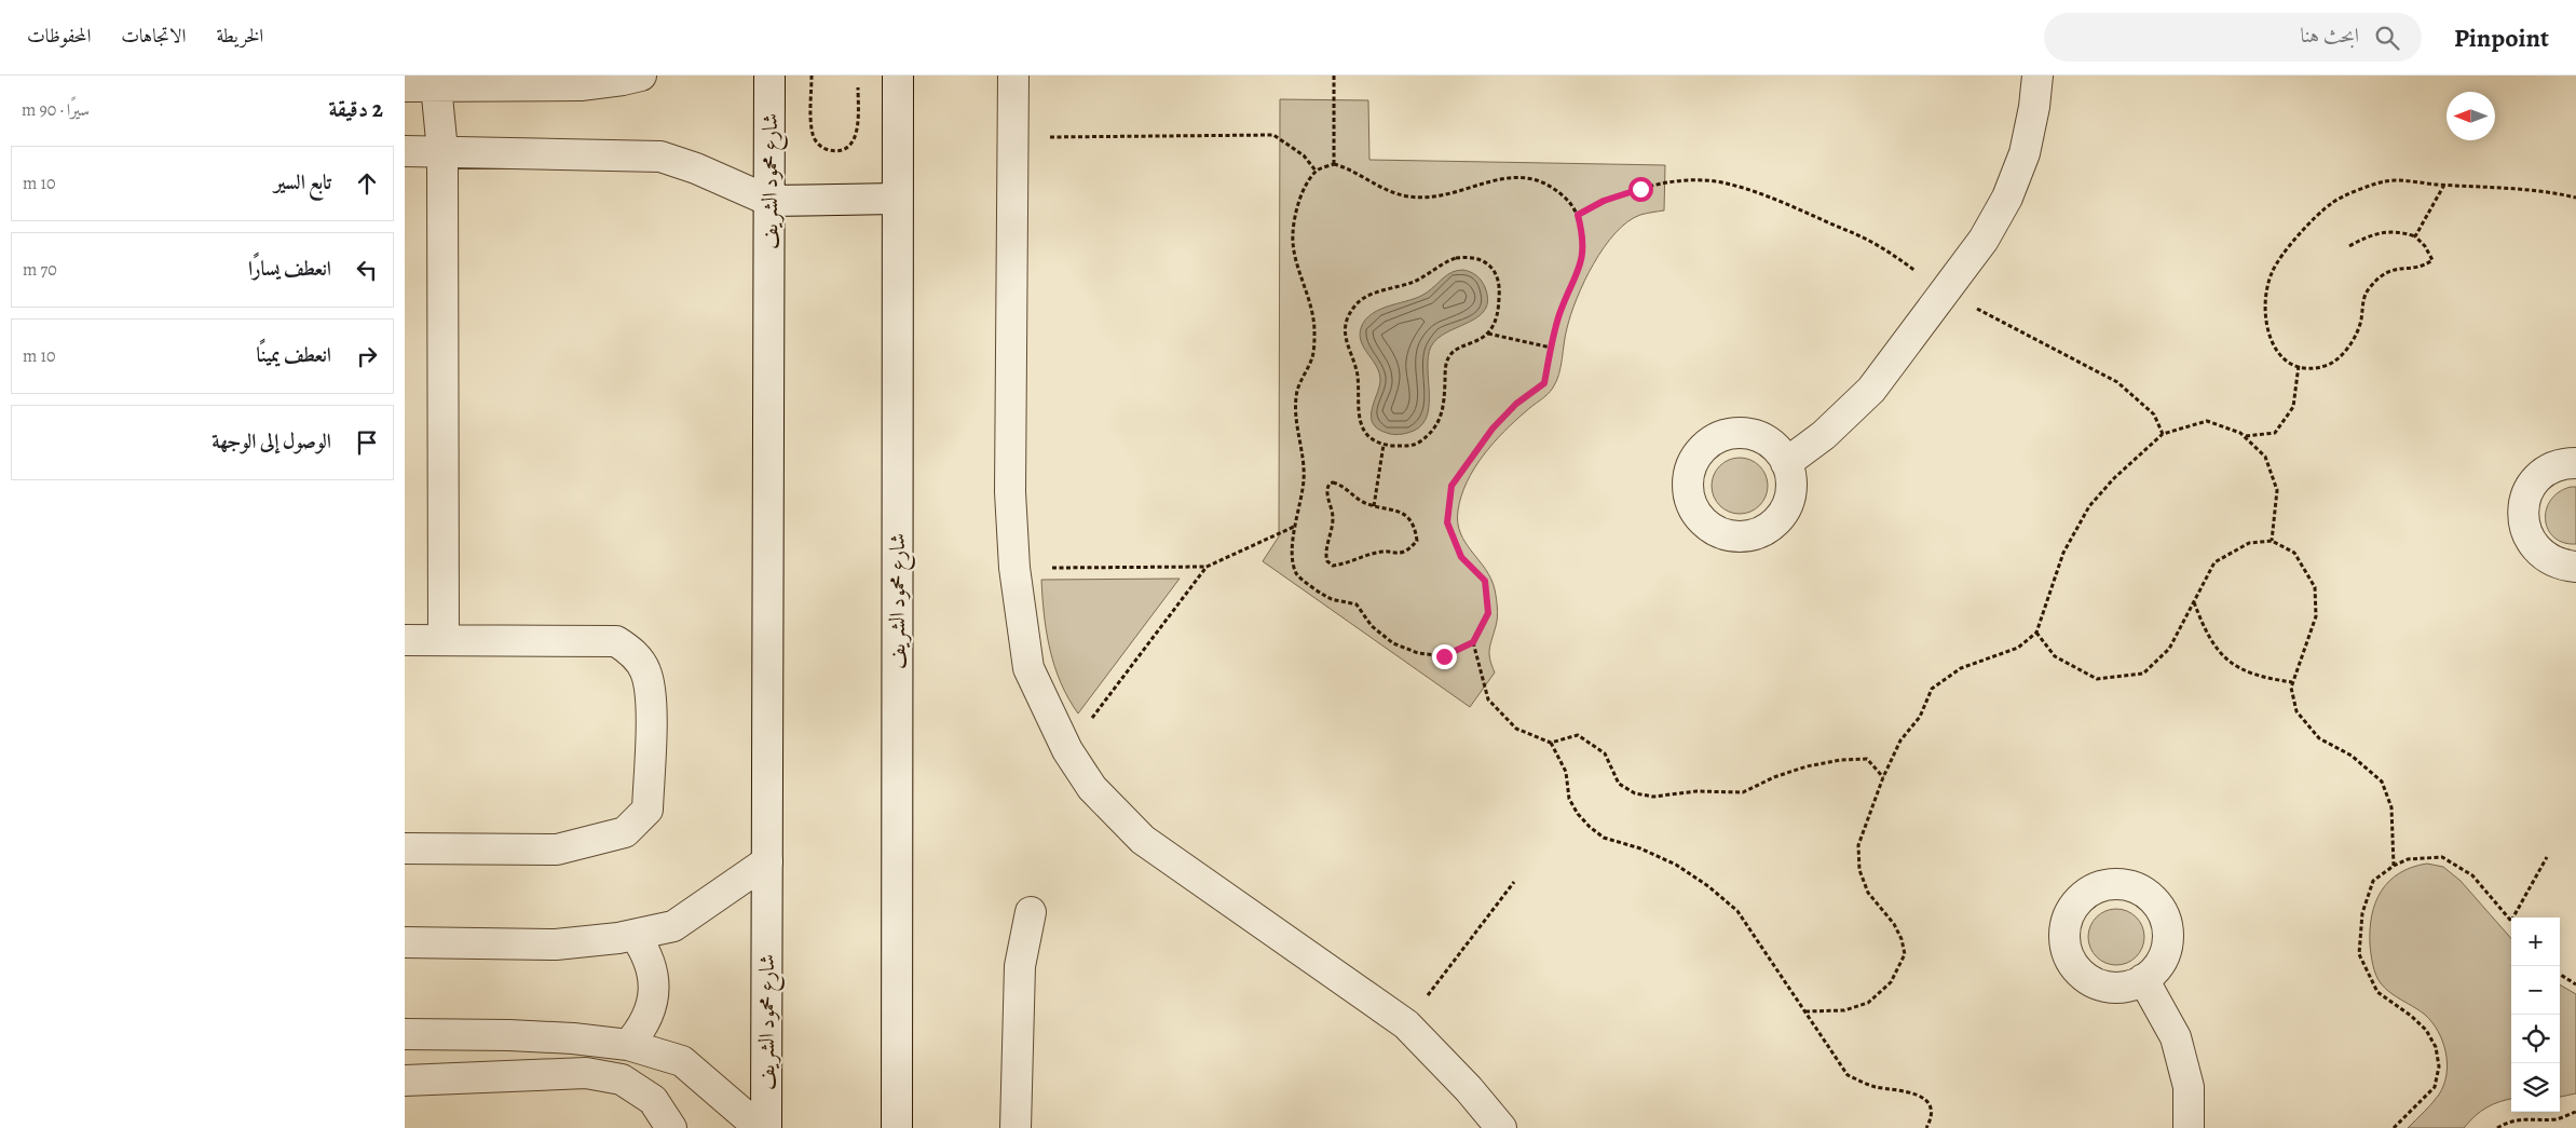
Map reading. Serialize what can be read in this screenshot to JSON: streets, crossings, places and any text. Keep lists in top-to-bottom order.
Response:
{
  "streets": {
    "street": ["شارع محمود الشريف"]
  },
  "north": "left",
  "page": {
    "header": "Pinpoint",
    "search": "ابحث هنا",
    "nav": ["الخريطة", "الاتجاهات", "المحفوظات"],
    "heading": ["2 دقيقة", "سيرًا · 90 m"],
    "list": [
      ["تابع السير", "10 m"],
      ["انعطف يسارًا", "70 m"],
      ["انعطف يمينًا", "10 m"],
      "الوصول إلى الوجهة"
    ],
    "map_buttons": ["+", "−"]
  }
}
